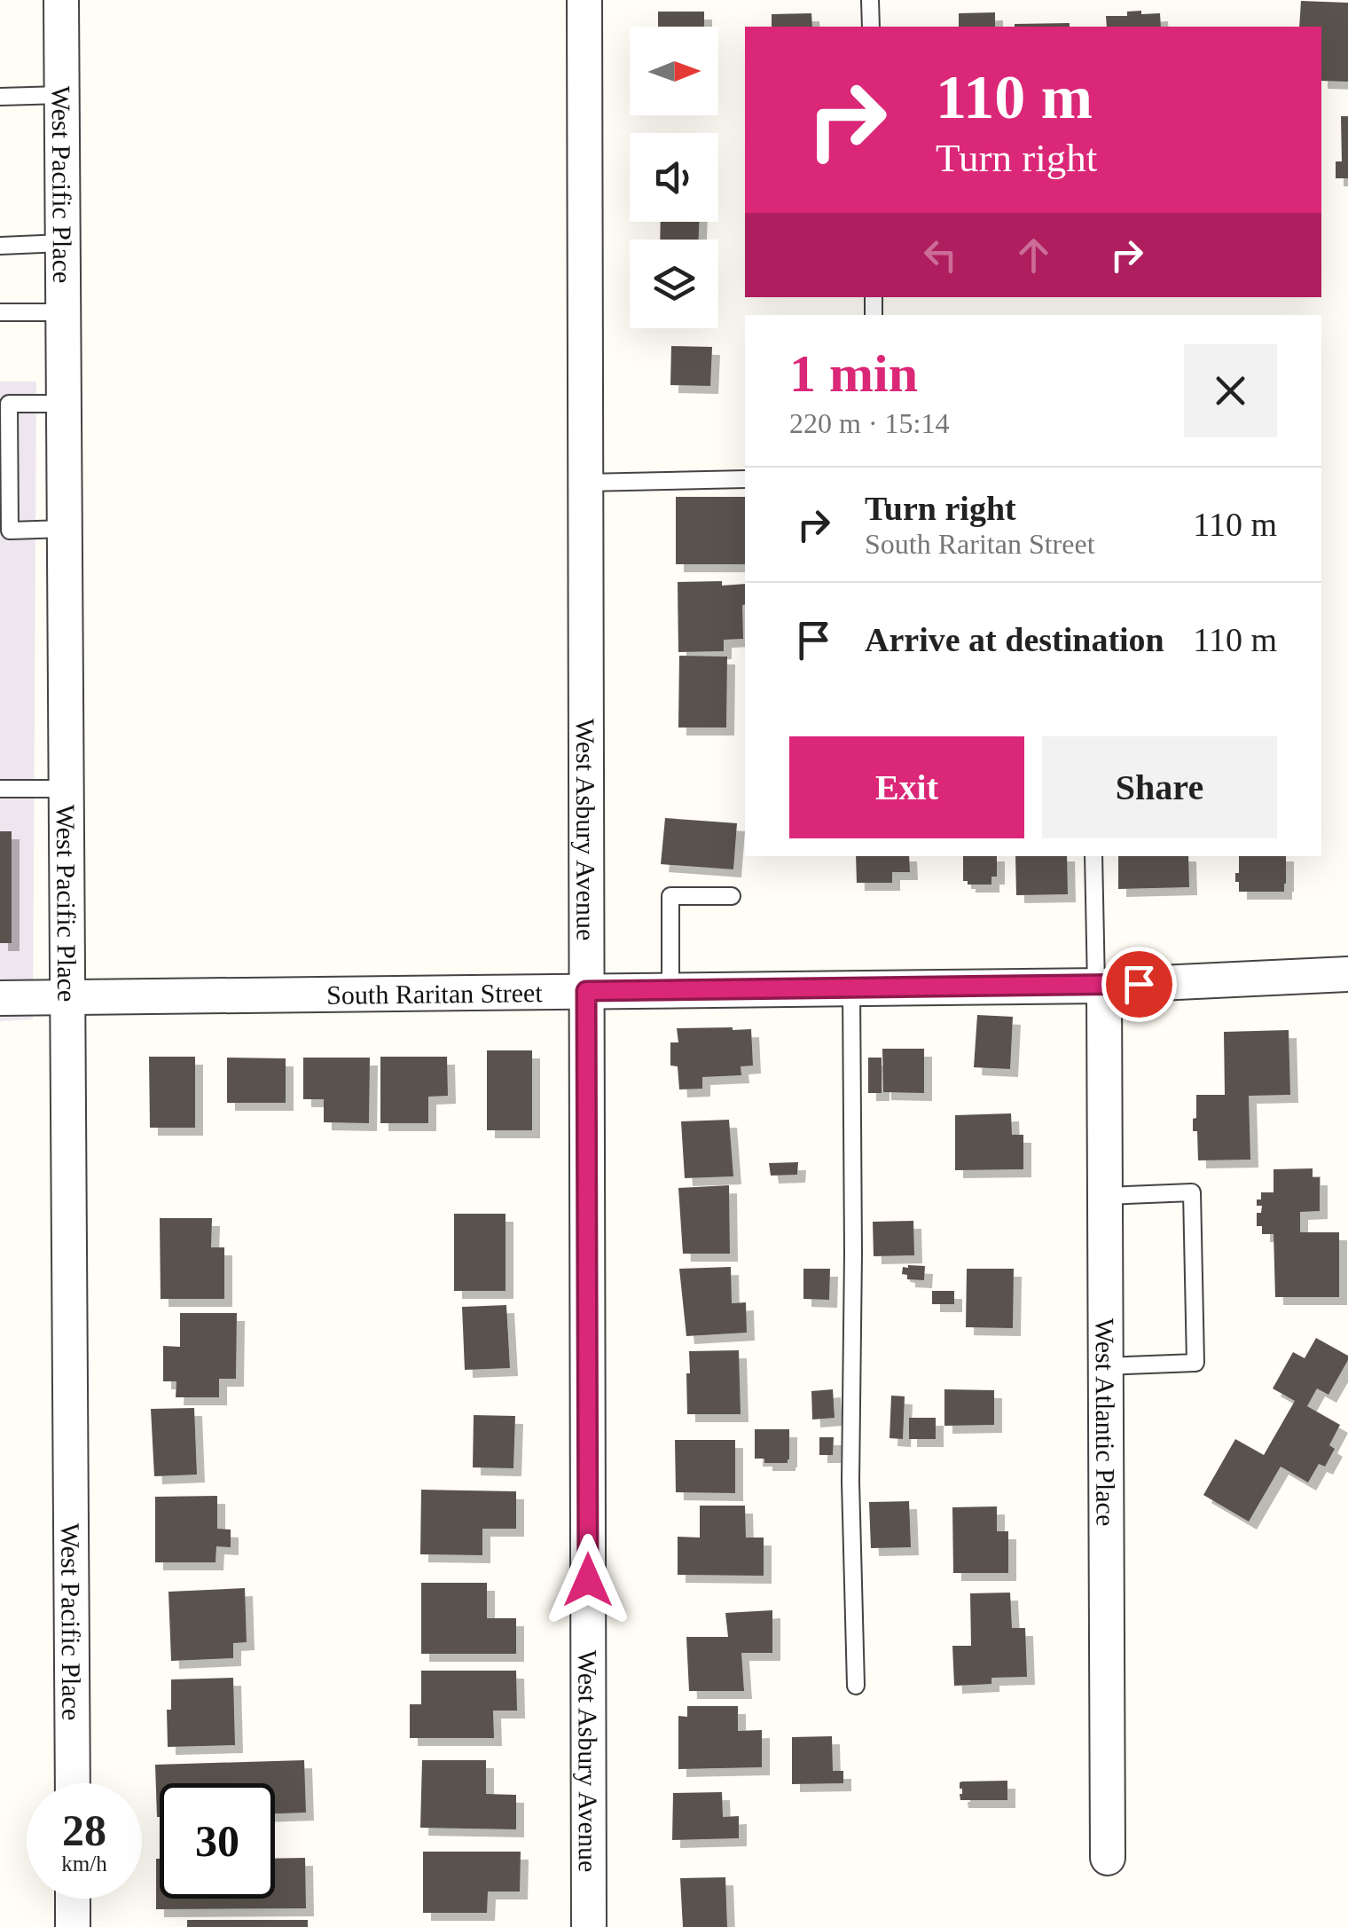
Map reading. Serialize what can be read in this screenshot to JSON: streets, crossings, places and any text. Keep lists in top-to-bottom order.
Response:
{
  "streets": {
    "street": [
      "West Pacific Place",
      "West Asbury Avenue",
      "South Raritan Street",
      "West Atlantic Place"
    ]
  },
  "crossings": [
    ["West Pacific Place", "South Raritan Street"],
    ["West Asbury Avenue", "South Raritan Street"],
    ["South Raritan Street", "West Atlantic Place"]
  ],
  "north": "right",
  "page": {
    "turn": ["110 m", "Turn right"],
    "heading": ["1 min", "220 m · 15:14"],
    "list": [
      {
        "name": "Turn right",
        "note": "South Raritan Street",
        "value": "110 m"
      },
      {
        "name": "Arrive at destination",
        "value": "110 m"
      }
    ],
    "buttons": ["Exit", "Share"],
    "speed": "28 km/h",
    "limit": "30"
  }
}
